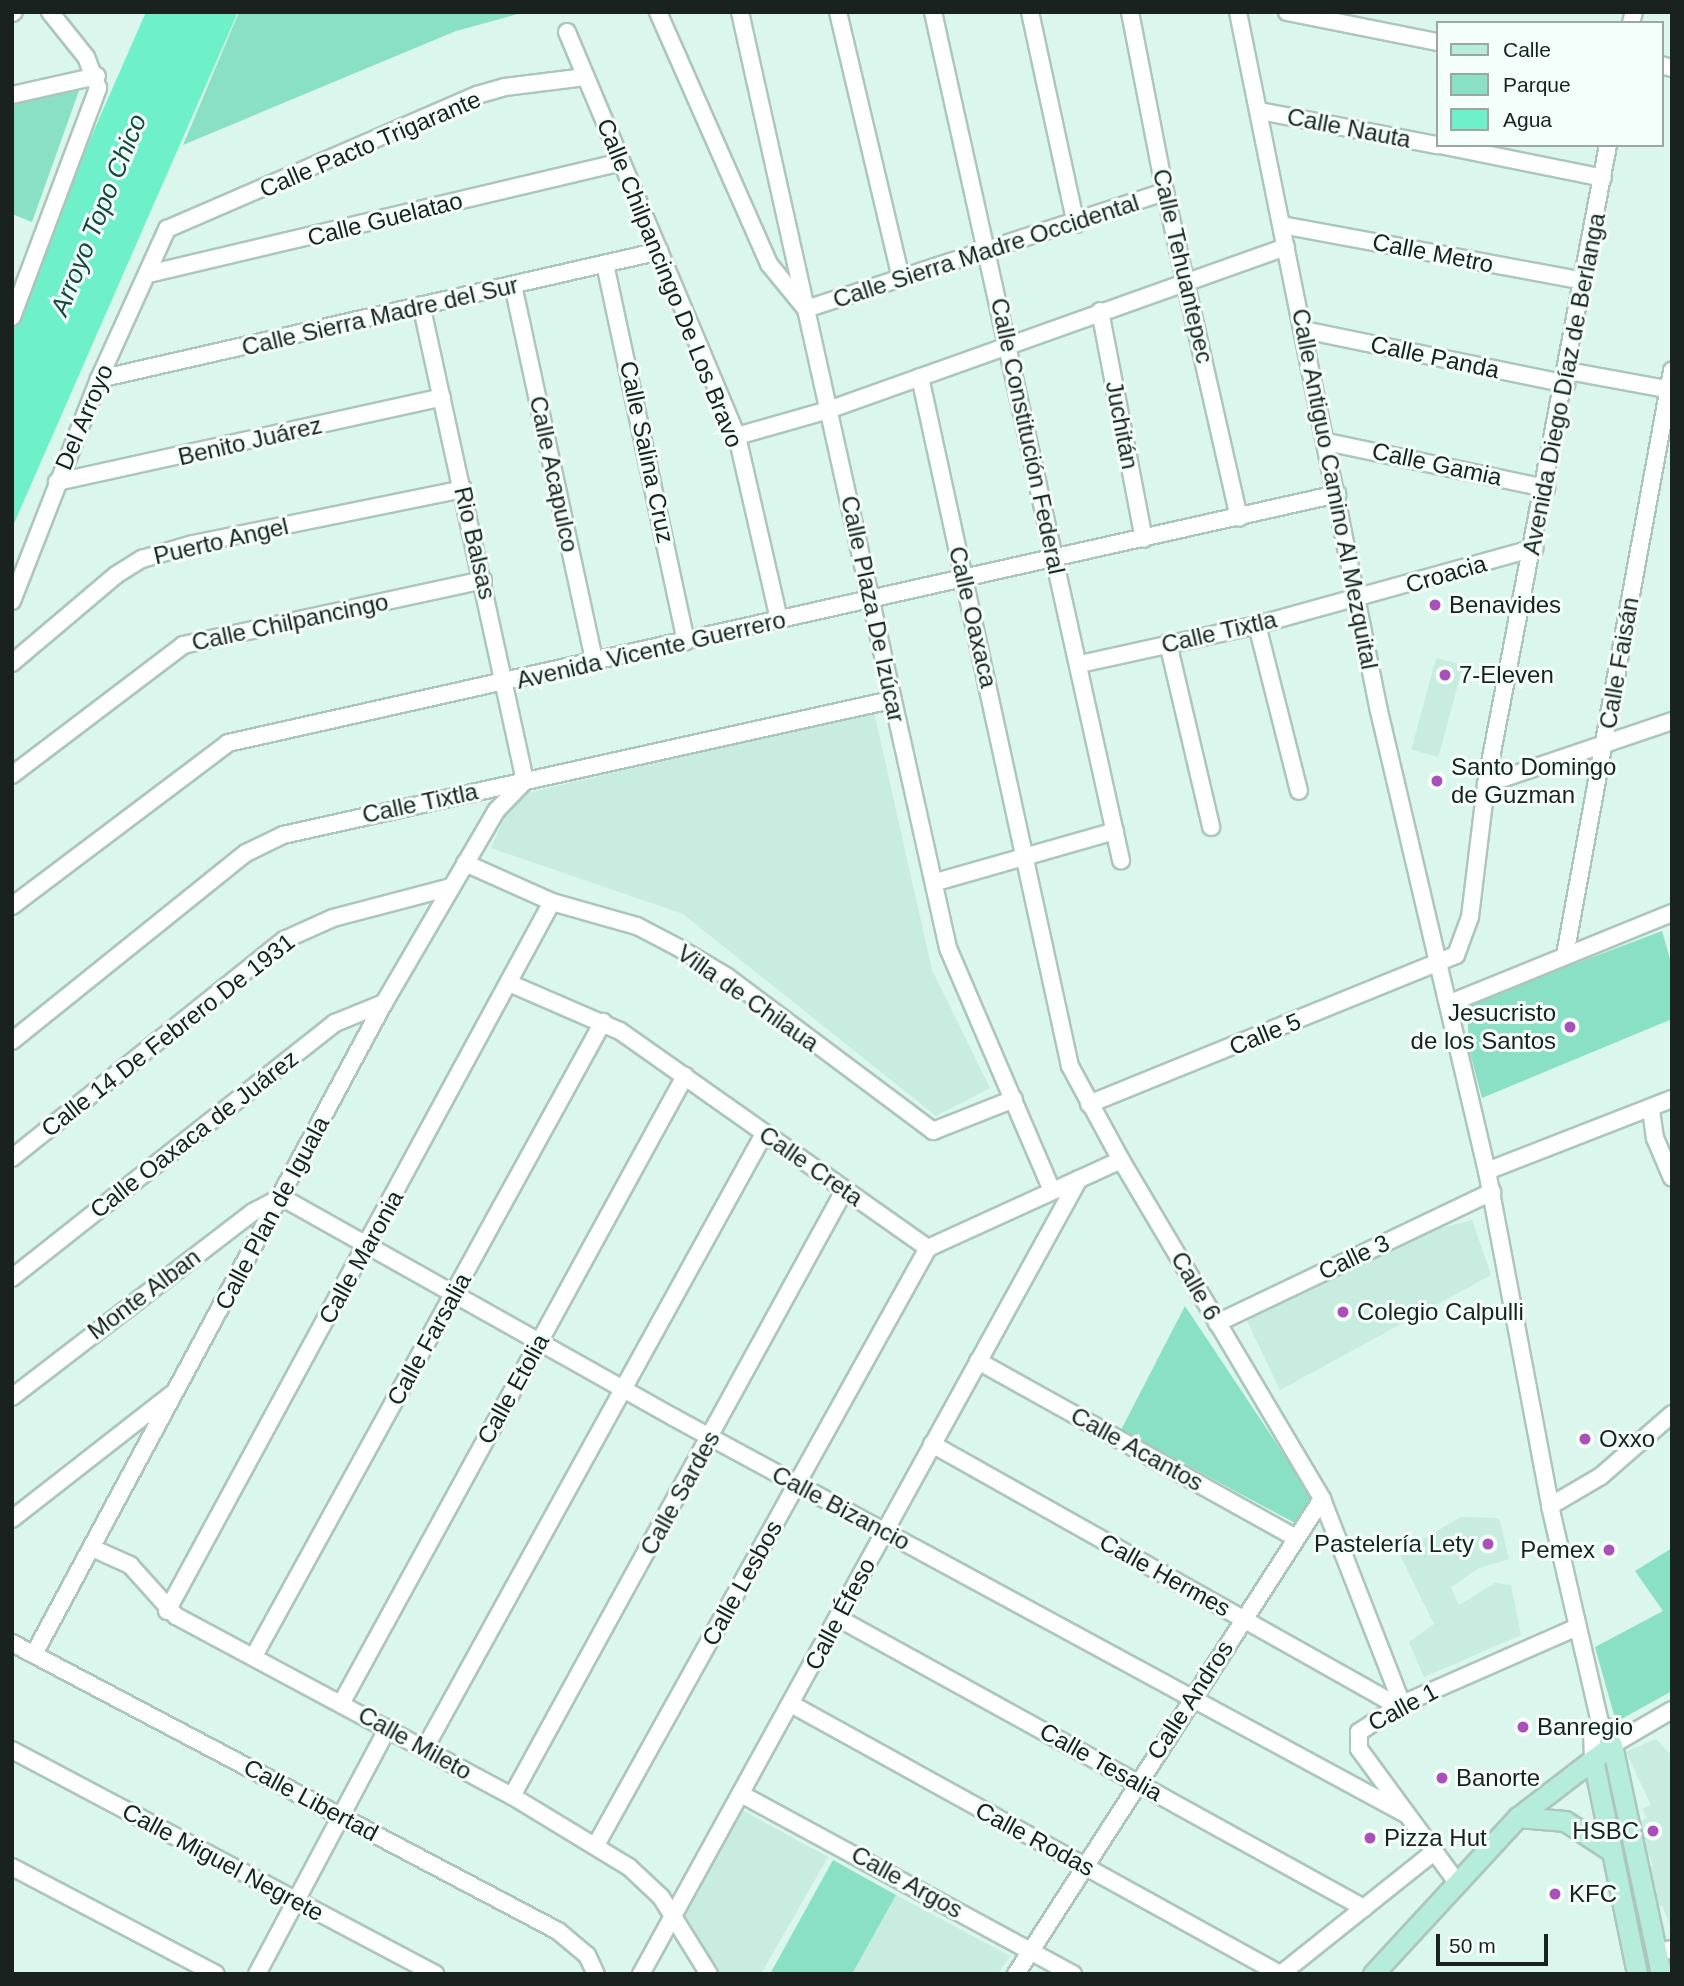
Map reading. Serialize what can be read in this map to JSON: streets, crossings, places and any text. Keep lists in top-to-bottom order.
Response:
{
  "streets": {
    "street": [
      "Calle Nauta",
      "Calle Pacto Trigarante",
      "Calle Guelatao",
      "Calle Sierra Madre Occidental",
      "Calle Metro",
      "Calle Tehuantepec",
      "Calle Chilpancingo De Los Bravo",
      "Calle Sierra Madre del Sur",
      "Calle Panda",
      "Avenida Diego Díaz de Berlanga",
      "Del Arroyo",
      "Juchitán",
      "Calle Constitución Federal",
      "Benito Juárez",
      "Calle Salina Cruz",
      "Calle Gamia",
      "Calle Acapulco",
      "Calle Antiguo Camino Al Mezquital",
      "Puerto Angel",
      "Rio Balsas",
      "Croacia",
      "Calle Plaza De Izúcar",
      "Calle Oaxaca",
      "Calle Chilpancingo",
      "Calle Tixtla",
      "Avenida Vicente Guerrero",
      "Calle Faisán",
      "Villa de Chilaua",
      "Calle 5",
      "Calle 14 De Febrero De 1931",
      "Calle Oaxaca de Juárez",
      "Calle Creta",
      "Calle Plan de Iguala",
      "Calle Maronia",
      "Calle 3",
      "Calle 6",
      "Monte Alban",
      "Calle Farsalia",
      "Calle Etolia",
      "Calle Acantos",
      "Calle Sardes",
      "Calle Bizancio",
      "Calle Hermes",
      "Calle Lesbos",
      "Calle Éfeso",
      "Calle Andros",
      "Calle 1",
      "Calle Mileto",
      "Calle Tesalia",
      "Calle Libertad",
      "Calle Rodas",
      "Calle Miguel Negrete",
      "Calle Argos"
    ]
  },
  "crossings": [
    ["Calle Nauta", "Avenida Diego Díaz de Berlanga"],
    ["Calle Nauta", "Calle Antiguo Camino Al Mezquital"],
    ["Calle Pacto Trigarante", "Calle Chilpancingo De Los Bravo"],
    ["Calle Pacto Trigarante", "Del Arroyo"],
    ["Calle Guelatao", "Calle Chilpancingo De Los Bravo"],
    ["Calle Guelatao", "Del Arroyo"],
    ["Calle Sierra Madre Occidental", "Calle Tehuantepec"],
    ["Calle Sierra Madre Occidental", "Calle Constitución Federal"],
    ["Calle Sierra Madre Occidental", "Calle Plaza De Izúcar"],
    ["Calle Metro", "Avenida Diego Díaz de Berlanga"],
    ["Calle Metro", "Calle Antiguo Camino Al Mezquital"],
    ["Calle Tehuantepec", "Avenida Vicente Guerrero"],
    ["Calle Chilpancingo De Los Bravo", "Calle Sierra Madre del Sur"],
    ["Calle Chilpancingo De Los Bravo", "Avenida Vicente Guerrero"],
    ["Calle Sierra Madre del Sur", "Del Arroyo"],
    ["Calle Sierra Madre del Sur", "Calle Salina Cruz"],
    ["Calle Sierra Madre del Sur", "Calle Acapulco"],
    ["Calle Sierra Madre del Sur", "Rio Balsas"],
    ["Calle Panda", "Avenida Diego Díaz de Berlanga"],
    ["Calle Panda", "Calle Antiguo Camino Al Mezquital"],
    ["Calle Panda", "Calle Faisán"],
    ["Avenida Diego Díaz de Berlanga", "Calle Gamia"],
    ["Avenida Diego Díaz de Berlanga", "Calle Antiguo Camino Al Mezquital"],
    ["Avenida Diego Díaz de Berlanga", "Croacia"],
    ["Avenida Diego Díaz de Berlanga", "Calle 5"],
    ["Del Arroyo", "Benito Juárez"],
    ["Juchitán", "Avenida Vicente Guerrero"],
    ["Calle Constitución Federal", "Calle Tixtla"],
    ["Calle Constitución Federal", "Avenida Vicente Guerrero"],
    ["Benito Juárez", "Rio Balsas"],
    ["Calle Salina Cruz", "Avenida Vicente Guerrero"],
    ["Calle Gamia", "Calle Antiguo Camino Al Mezquital"],
    ["Calle Acapulco", "Avenida Vicente Guerrero"],
    ["Calle Antiguo Camino Al Mezquital", "Croacia"],
    ["Calle Antiguo Camino Al Mezquital", "Calle Tixtla"],
    ["Calle Antiguo Camino Al Mezquital", "Avenida Vicente Guerrero"],
    ["Calle Antiguo Camino Al Mezquital", "Calle 5"],
    ["Puerto Angel", "Rio Balsas"],
    ["Rio Balsas", "Calle Chilpancingo"],
    ["Rio Balsas", "Calle Tixtla"],
    ["Rio Balsas", "Avenida Vicente Guerrero"],
    ["Rio Balsas", "Calle Plan de Iguala"],
    ["Croacia", "Calle Tixtla"],
    ["Calle Plaza De Izúcar", "Calle Tixtla"],
    ["Calle Plaza De Izúcar", "Avenida Vicente Guerrero"],
    ["Calle Plaza De Izúcar", "Villa de Chilaua"],
    ["Calle Oaxaca", "Avenida Vicente Guerrero"],
    ["Calle Oaxaca", "Calle 6"],
    ["Calle Tixtla", "Calle Plan de Iguala"],
    ["Villa de Chilaua", "Calle Plan de Iguala"],
    ["Villa de Chilaua", "Calle Maronia"],
    ["Calle 5", "Calle 6"],
    ["Calle 14 De Febrero De 1931", "Calle Plan de Iguala"],
    ["Calle Oaxaca de Juárez", "Calle Plan de Iguala"],
    ["Calle Creta", "Calle Maronia"],
    ["Calle Creta", "Calle Farsalia"],
    ["Calle Creta", "Calle Etolia"],
    ["Calle Creta", "Calle Sardes"],
    ["Calle Creta", "Calle Lesbos"],
    ["Calle Plan de Iguala", "Monte Alban"],
    ["Calle Plan de Iguala", "Calle Bizancio"],
    ["Calle Plan de Iguala", "Calle Mileto"],
    ["Calle Plan de Iguala", "Calle Libertad"],
    ["Calle Maronia", "Calle Bizancio"],
    ["Calle Maronia", "Calle Mileto"],
    ["Calle 3", "Calle 6"],
    ["Calle 6", "Calle Hermes"],
    ["Calle 6", "Calle Andros"],
    ["Calle 6", "Calle 1"],
    ["Monte Alban", "Calle Bizancio"],
    ["Calle Farsalia", "Calle Bizancio"],
    ["Calle Farsalia", "Calle Mileto"],
    ["Calle Etolia", "Calle Bizancio"],
    ["Calle Etolia", "Calle Mileto"],
    ["Calle Acantos", "Calle Éfeso"],
    ["Calle Acantos", "Calle Andros"],
    ["Calle Sardes", "Calle Bizancio"],
    ["Calle Sardes", "Calle Mileto"],
    ["Calle Bizancio", "Calle Lesbos"],
    ["Calle Bizancio", "Calle Éfeso"],
    ["Calle Bizancio", "Calle Andros"],
    ["Calle Bizancio", "Calle 1"],
    ["Calle Hermes", "Calle Éfeso"],
    ["Calle Hermes", "Calle Andros"],
    ["Calle Hermes", "Calle 1"],
    ["Calle Lesbos", "Calle Mileto"],
    ["Calle Éfeso", "Calle Mileto"],
    ["Calle Éfeso", "Calle Tesalia"],
    ["Calle Éfeso", "Calle Rodas"],
    ["Calle Éfeso", "Calle Argos"],
    ["Calle Andros", "Calle Tesalia"],
    ["Calle Andros", "Calle Rodas"],
    ["Calle Andros", "Calle Argos"]
  ],
  "water": ["Arroyo Topo Chico"],
  "places": [
    "Benavides",
    "7-Eleven",
    "Santo Domingo de Guzman",
    "Jesucristo de los Santos",
    "Colegio Calpulli",
    "Oxxo",
    "Pastelería Lety",
    "Pemex",
    "Banregio",
    "Banorte",
    "HSBC",
    "Pizza Hut",
    "KFC"
  ],
  "legend": ["Calle", "Parque", "Agua"],
  "scale_bar": "50 m"
}
